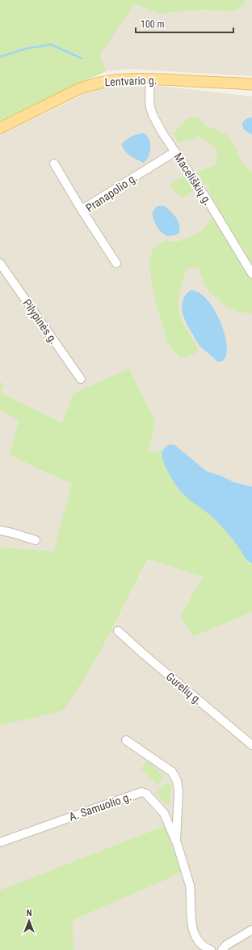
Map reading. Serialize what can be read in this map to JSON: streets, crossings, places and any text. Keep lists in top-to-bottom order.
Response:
{
  "streets": {
    "main road": ["Lentvario g."],
    "street": [
      "Maceliškių g.",
      "Pranapolio g.",
      "Pilypinės g.",
      "Gurelių g.",
      "A. Samuolio g."
    ]
  },
  "crossings": [
    ["Lentvario g.", "Maceliškių g."],
    ["Maceliškių g.", "Pranapolio g."]
  ],
  "scale_bar": "100 m",
  "north": "top"
}
